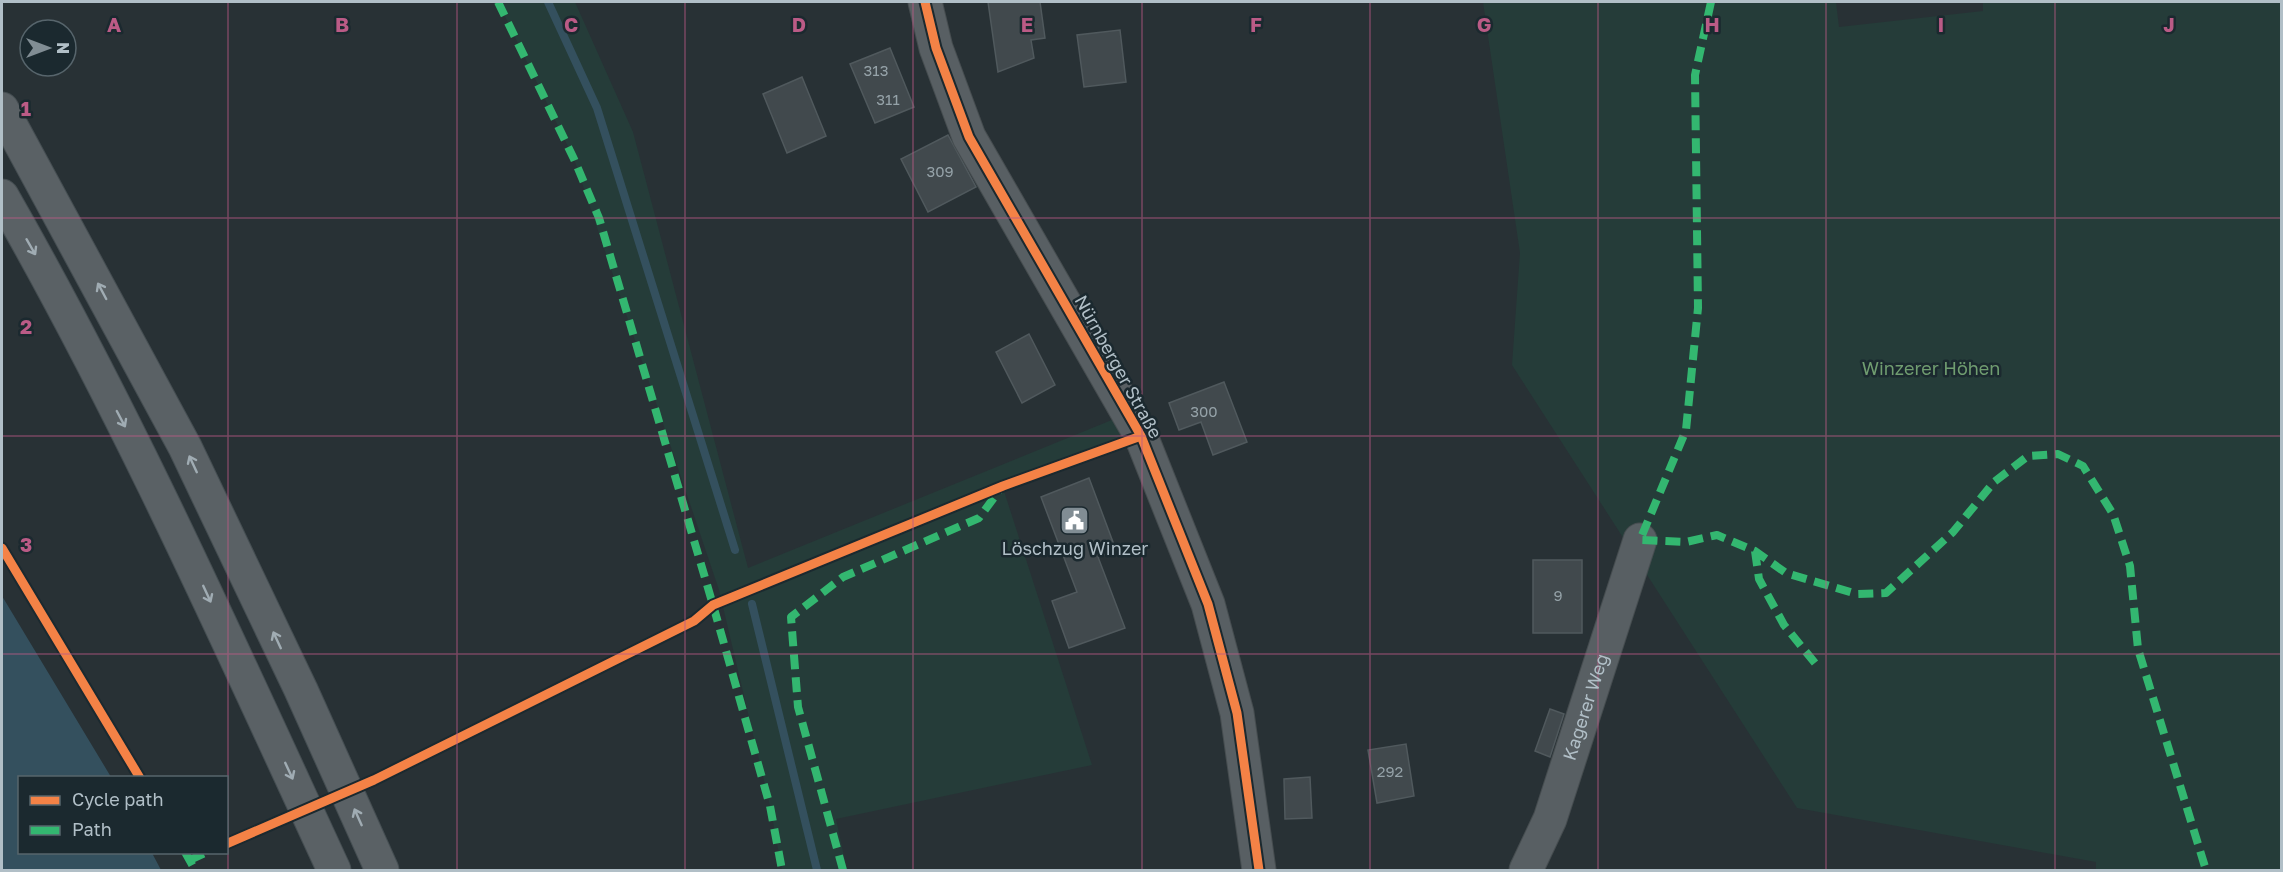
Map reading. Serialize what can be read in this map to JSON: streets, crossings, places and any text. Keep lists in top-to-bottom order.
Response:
{
  "streets": {
    "street": ["Nürnberger Straße", "Kagerer Weg"]
  },
  "parks": ["Winzerer Höhen"],
  "places": {
    "public building": ["Löschzug Winzer"]
  },
  "house_numbers": [
    "313",
    "311",
    "309",
    "300",
    "9",
    "292"
  ],
  "legend": ["Cycle path", "Path"],
  "north": "right",
  "grid": {
    "columns": [
      "A",
      "B",
      "C",
      "D",
      "E",
      "F",
      "G",
      "H",
      "I",
      "J"
    ],
    "rows": ["1", "2", "3"]
  }
}
